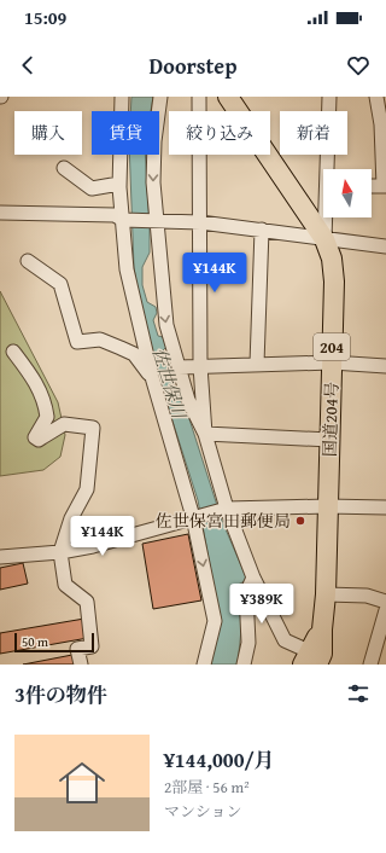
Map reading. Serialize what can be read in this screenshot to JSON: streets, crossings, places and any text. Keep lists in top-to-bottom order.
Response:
{
  "streets": {
    "highway": ["204", "国道204号"]
  },
  "water": ["佐世保川"],
  "places": ["佐世保宮田郵便局"],
  "scale_bar": "50 m",
  "north": "top",
  "page": {
    "status": "15:09",
    "header": "Doorstep",
    "chip": [
      "購入",
      "賃貸",
      "絞り込み",
      "新着"
    ],
    "price": ["¥144K", "¥144K", "¥389K"],
    "scale": "50 m",
    "heading": "3件の物件",
    "list": [
      {
        "name": "¥144,000/月",
        "note": "2部屋 · 56 m² · マンション"
      }
    ]
  }
}
